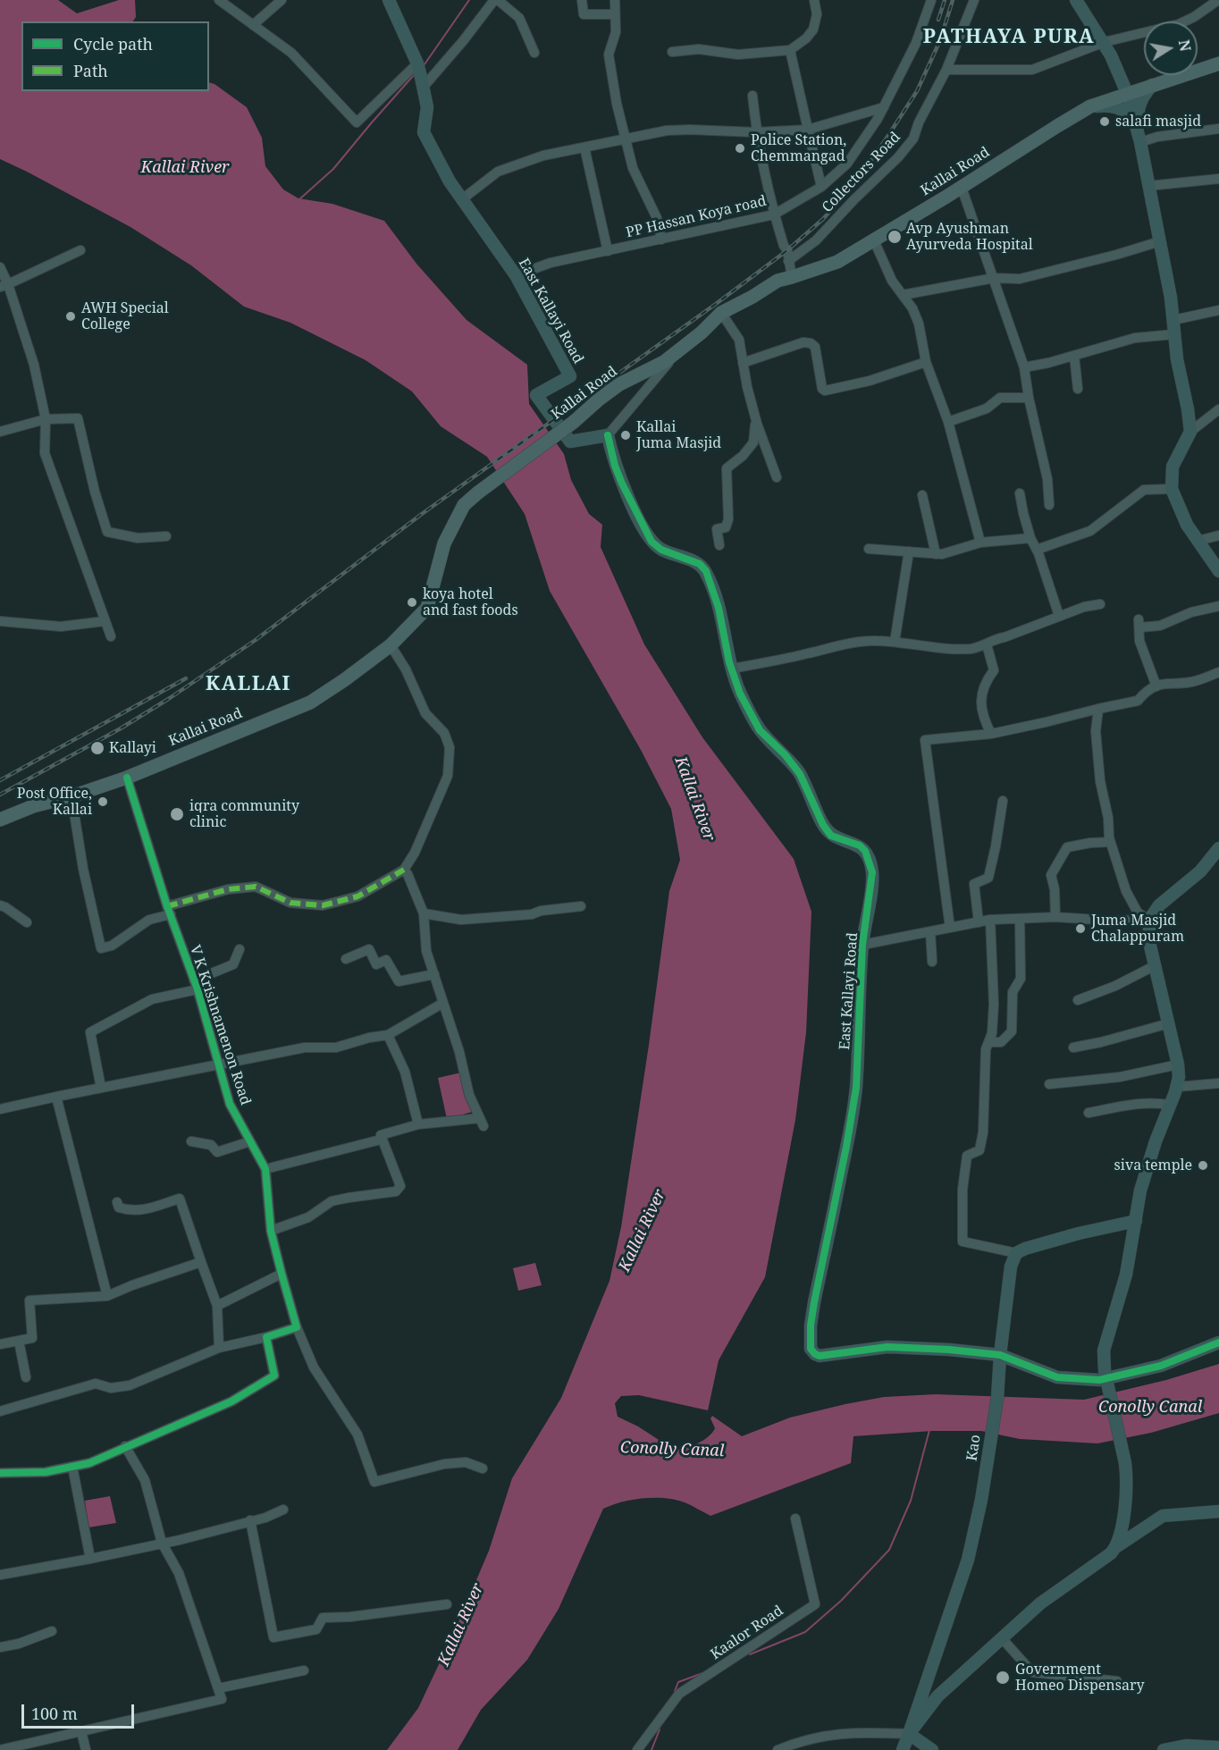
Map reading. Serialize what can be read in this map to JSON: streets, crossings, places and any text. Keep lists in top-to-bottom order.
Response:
{
  "streets": {
    "main road": ["Kallai Road"],
    "street": [
      "Collectors Road",
      "PP Hassan Koya road",
      "East Kallayi Road",
      "V K Krishnamenon Road",
      "Kao",
      "Kaalor Road"
    ]
  },
  "crossings": [
    ["Kallai Road", "V K Krishnamenon Road"],
    ["PP Hassan Koya road", "East Kallayi Road"],
    ["East Kallayi Road", "Kao"]
  ],
  "districts": ["PATHAYA PURA", "KALLAI"],
  "water": ["Kallai River", "Conolly Canal"],
  "places": [
    "salafi masjid",
    "Police Station, Chemmangad",
    "Avp Ayushman Ayurveda Hospital",
    "AWH Special College",
    "Kallai Juma Masjid",
    "koya hotel and fast foods",
    "Kallayi",
    "Post Office, Kallai",
    "iqra community clinic",
    "Juma Masjid Chalappuram",
    "siva temple",
    "Government Homeo Dispensary"
  ],
  "legend": ["Cycle path", "Path"],
  "scale_bar": "100 m",
  "north": "right"
}
